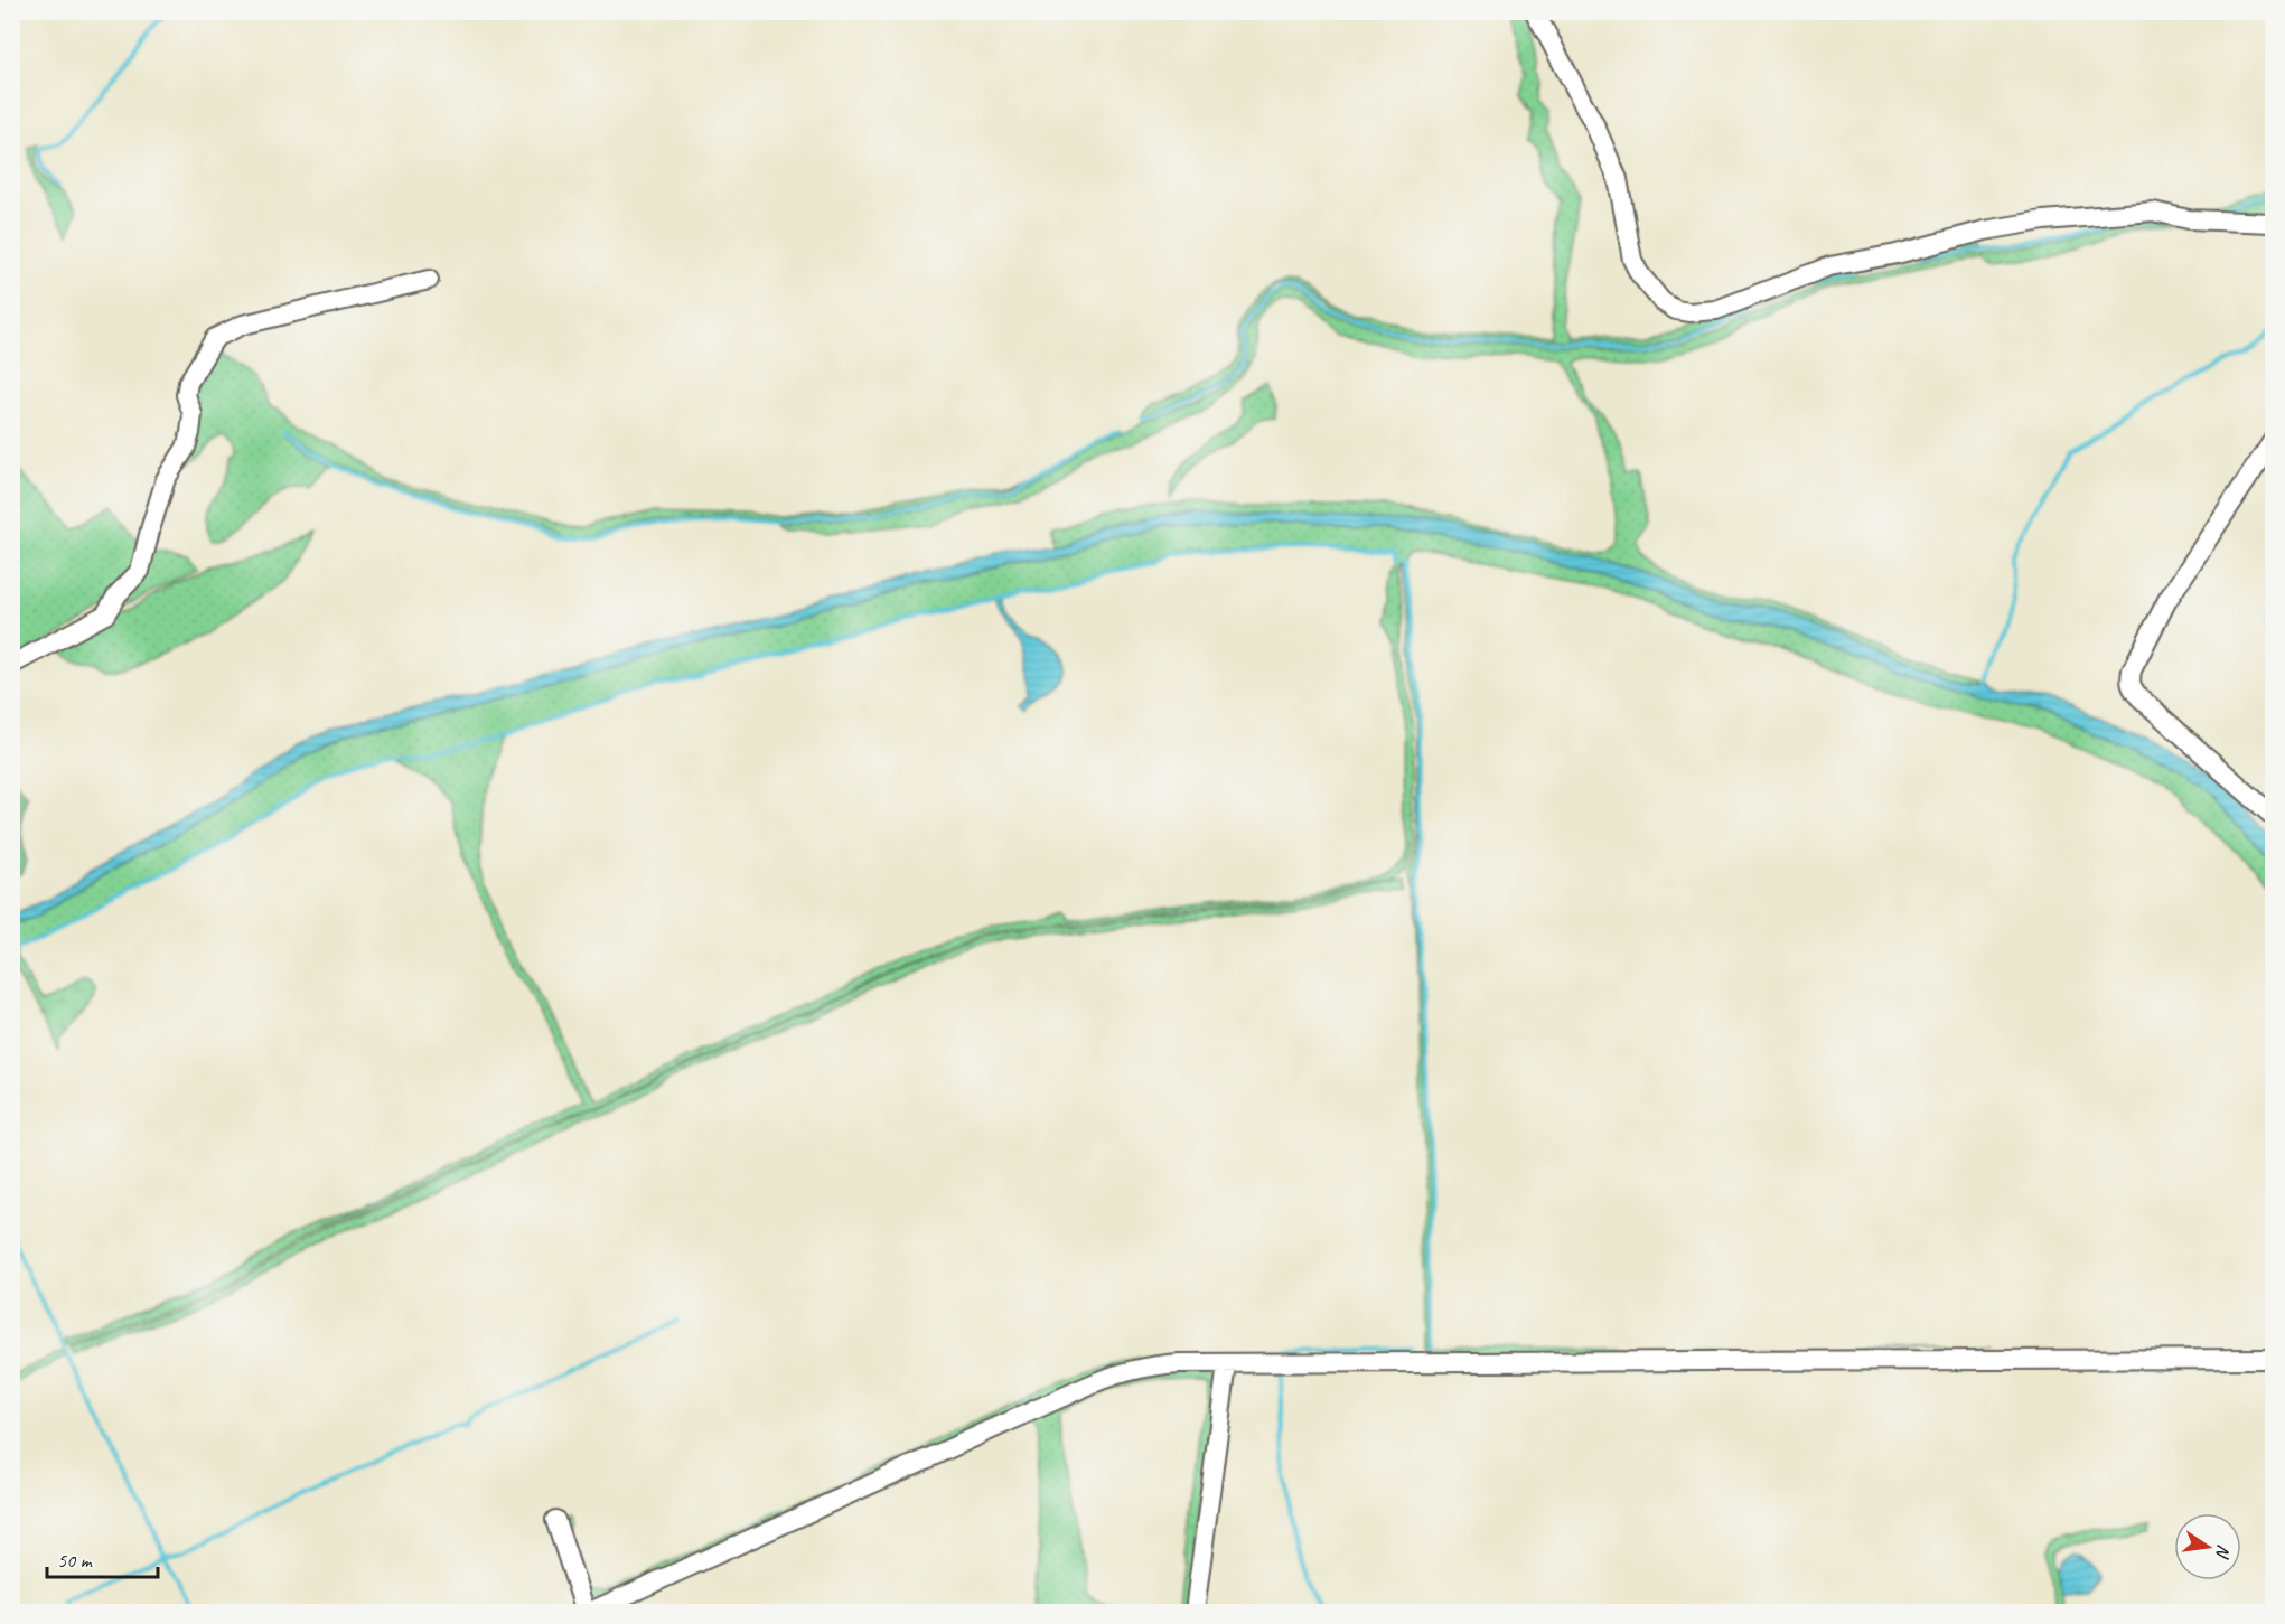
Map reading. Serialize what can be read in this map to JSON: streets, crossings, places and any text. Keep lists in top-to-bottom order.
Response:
{
  "scale_bar": "50 m",
  "north": "right"
}
